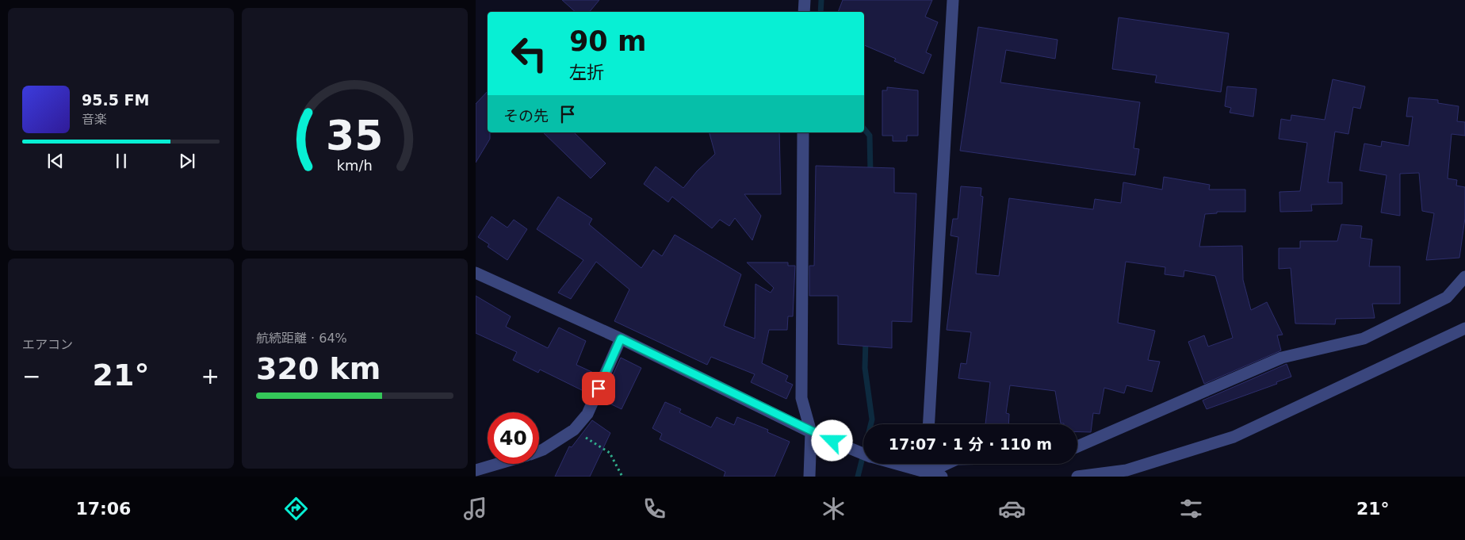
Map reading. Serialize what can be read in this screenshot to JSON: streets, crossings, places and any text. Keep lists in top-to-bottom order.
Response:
{
  "page": {
    "turn": ["90 m", "左折"],
    "song": ["95.5 FM", "音楽"],
    "then": "その先",
    "tile": [
      "エアコン",
      ["航続距離 · 64%", "320 km"]
    ],
    "heat": ["−", "21°", "+"],
    "limit": "40",
    "trip": "17:07 · 1 分 · 110 m",
    "tabs": ["17:06", "21°"],
    "gauge": ["35", "km/h"]
  }
}
